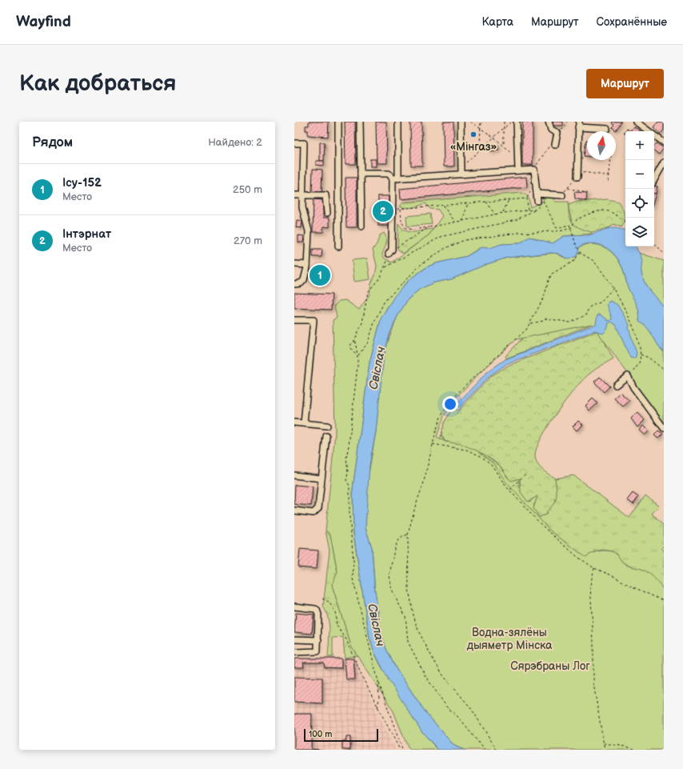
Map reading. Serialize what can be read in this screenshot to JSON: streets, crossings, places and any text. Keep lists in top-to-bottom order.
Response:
{
  "water": ["Свіслач"],
  "parks": ["Водна-зялёны дыяметр Мінска", "Сярэбраны Лог"],
  "places": ["«Мінгаз»"],
  "scale_bar": "100 m",
  "north": "top",
  "page": {
    "header": "Wayfind",
    "nav": ["Карта", "Маршрут", "Сохранённые"],
    "buttons": "Маршрут",
    "title": "Как добраться",
    "heading": ["Рядом", "Найдено: 2"],
    "map_buttons": ["+", "−"],
    "list": [
      {
        "mark": "1",
        "name": "Ісу-152",
        "note": "Место",
        "value": "250 m"
      },
      {
        "mark": "2",
        "name": "Інтэрнат",
        "note": "Место",
        "value": "270 m"
      }
    ],
    "pins": ["2", "1"],
    "scale": "100 m"
  }
}
